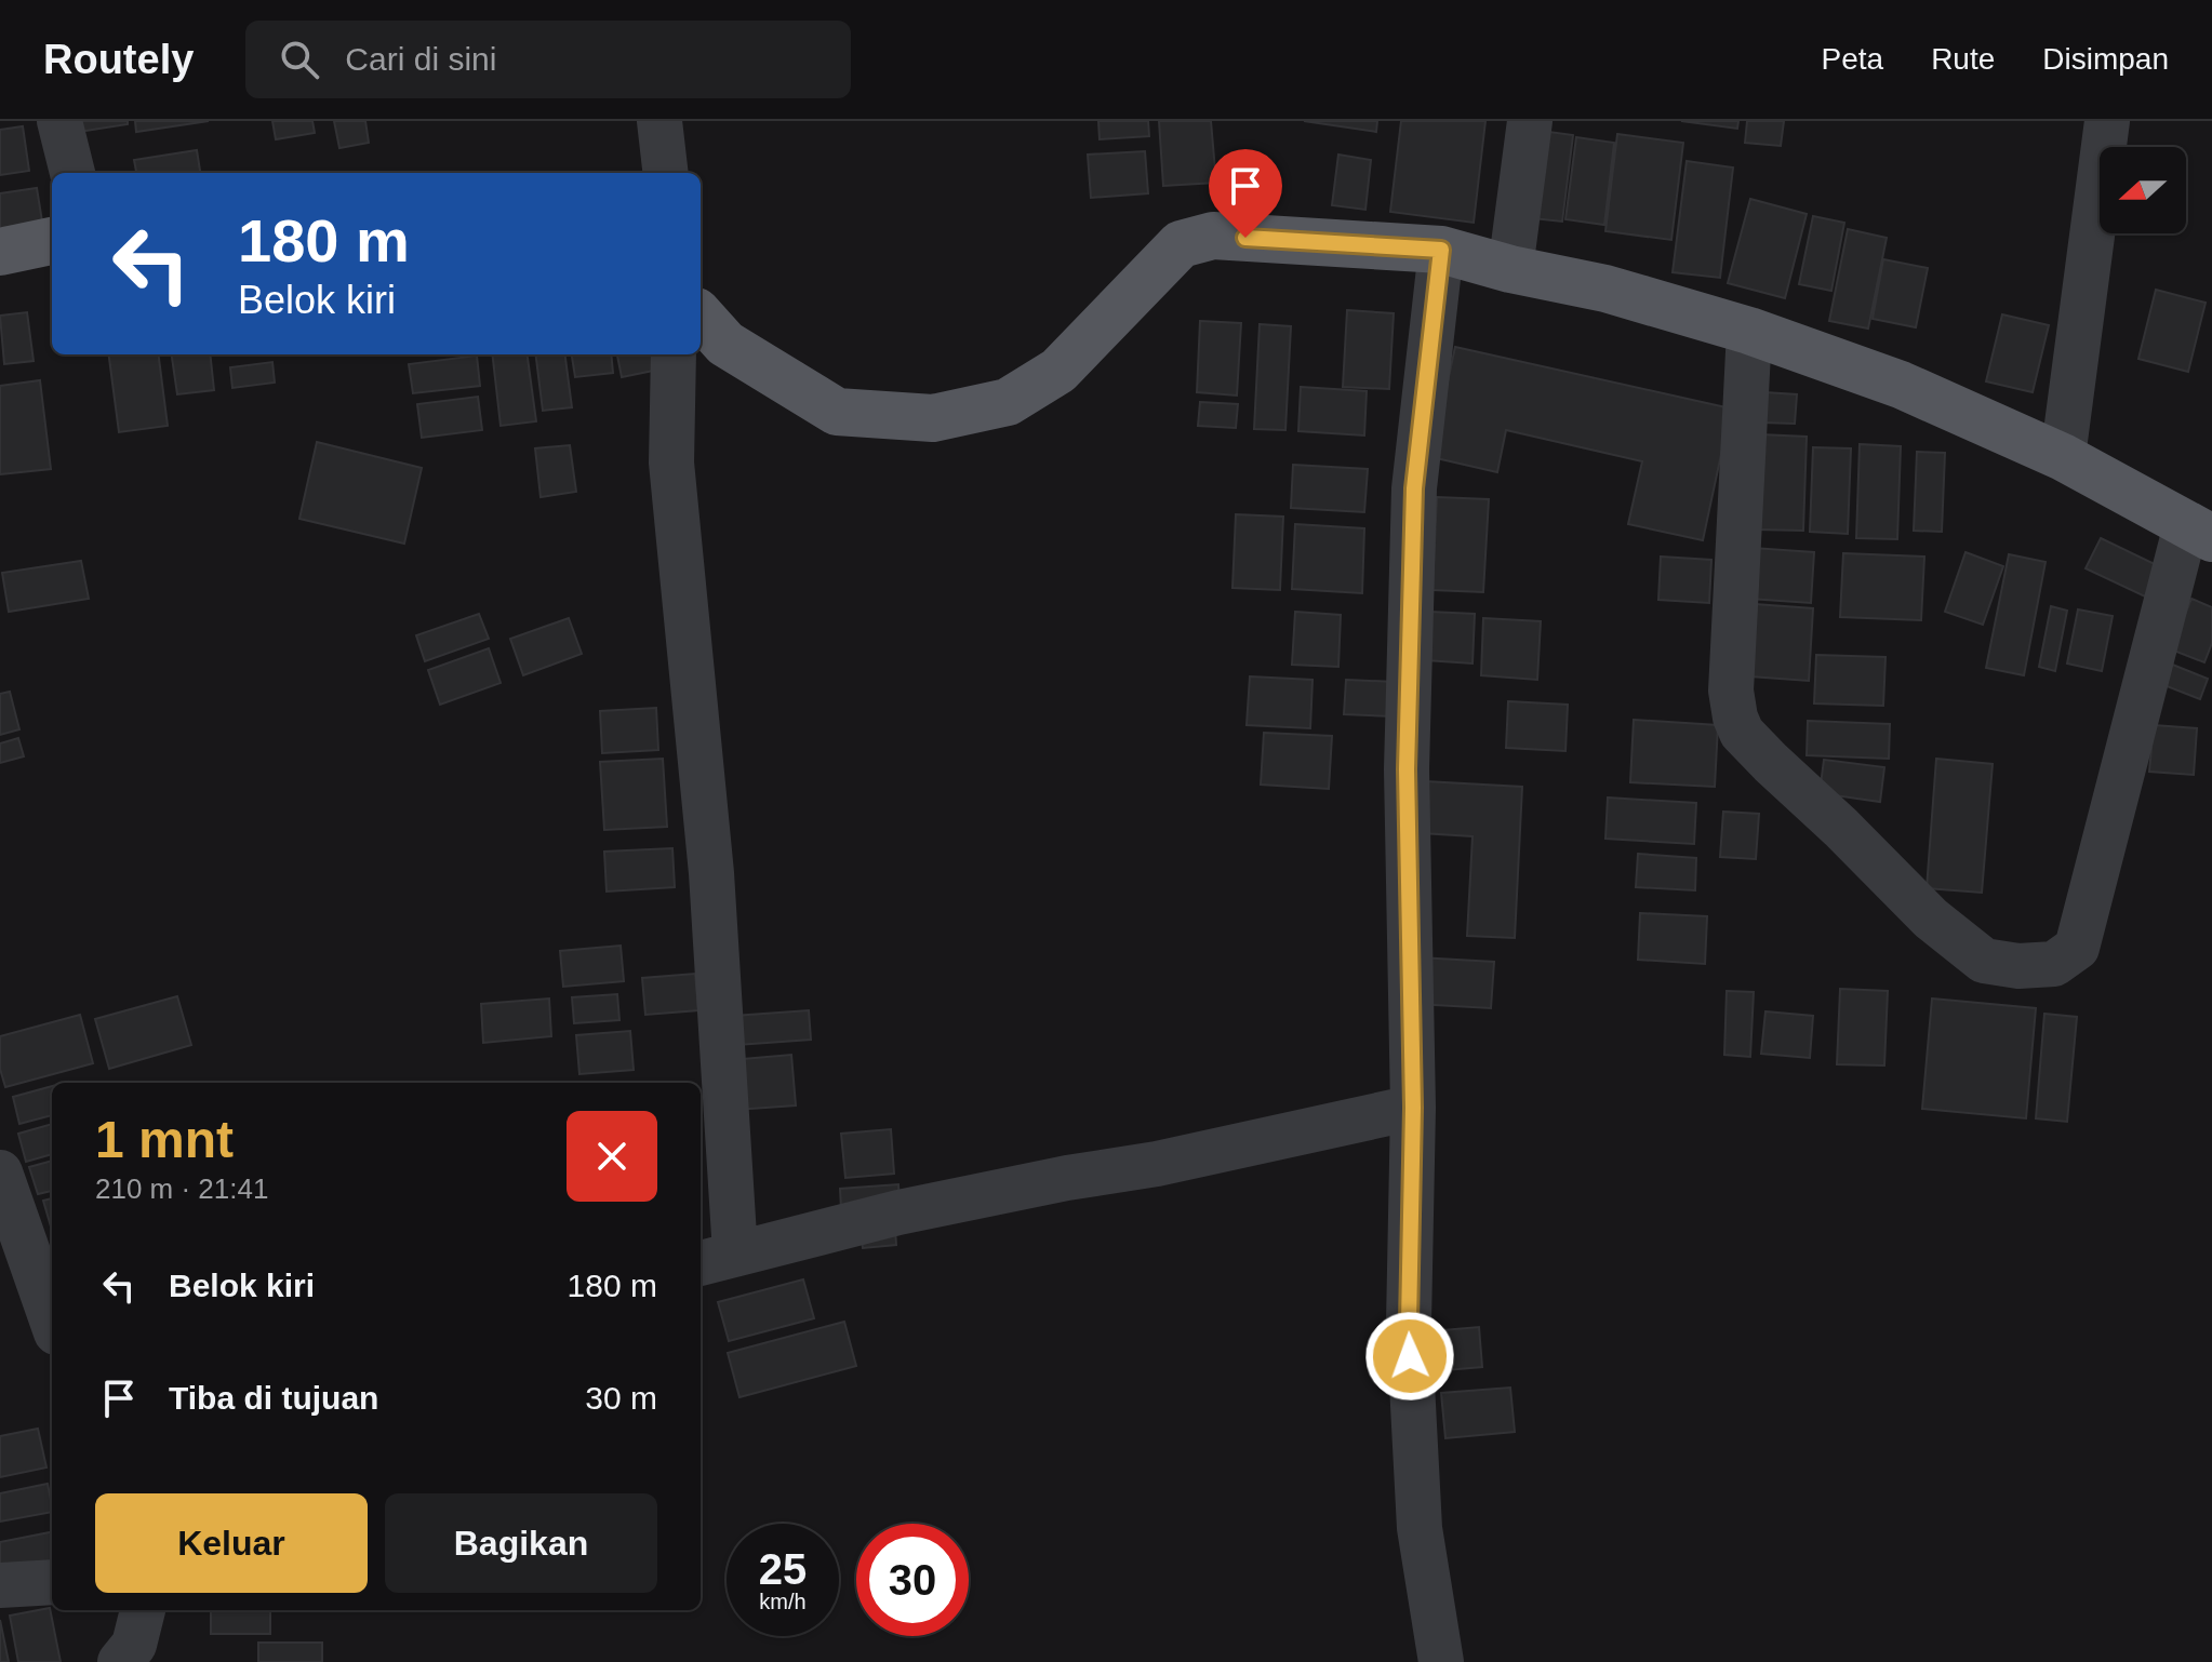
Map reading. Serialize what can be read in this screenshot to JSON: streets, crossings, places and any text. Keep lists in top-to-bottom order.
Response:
{
  "north": "left",
  "page": {
    "header": "Routely",
    "search": "Cari di sini",
    "nav": ["Peta", "Rute", "Disimpan"],
    "turn": ["180 m", "Belok kiri"],
    "heading": ["1 mnt", "210 m · 21:41"],
    "list": [
      {
        "name": "Belok kiri",
        "value": "180 m"
      },
      {
        "name": "Tiba di tujuan",
        "value": "30 m"
      }
    ],
    "buttons": ["Keluar", "Bagikan"],
    "speed": "25 km/h",
    "limit": "30"
  }
}
